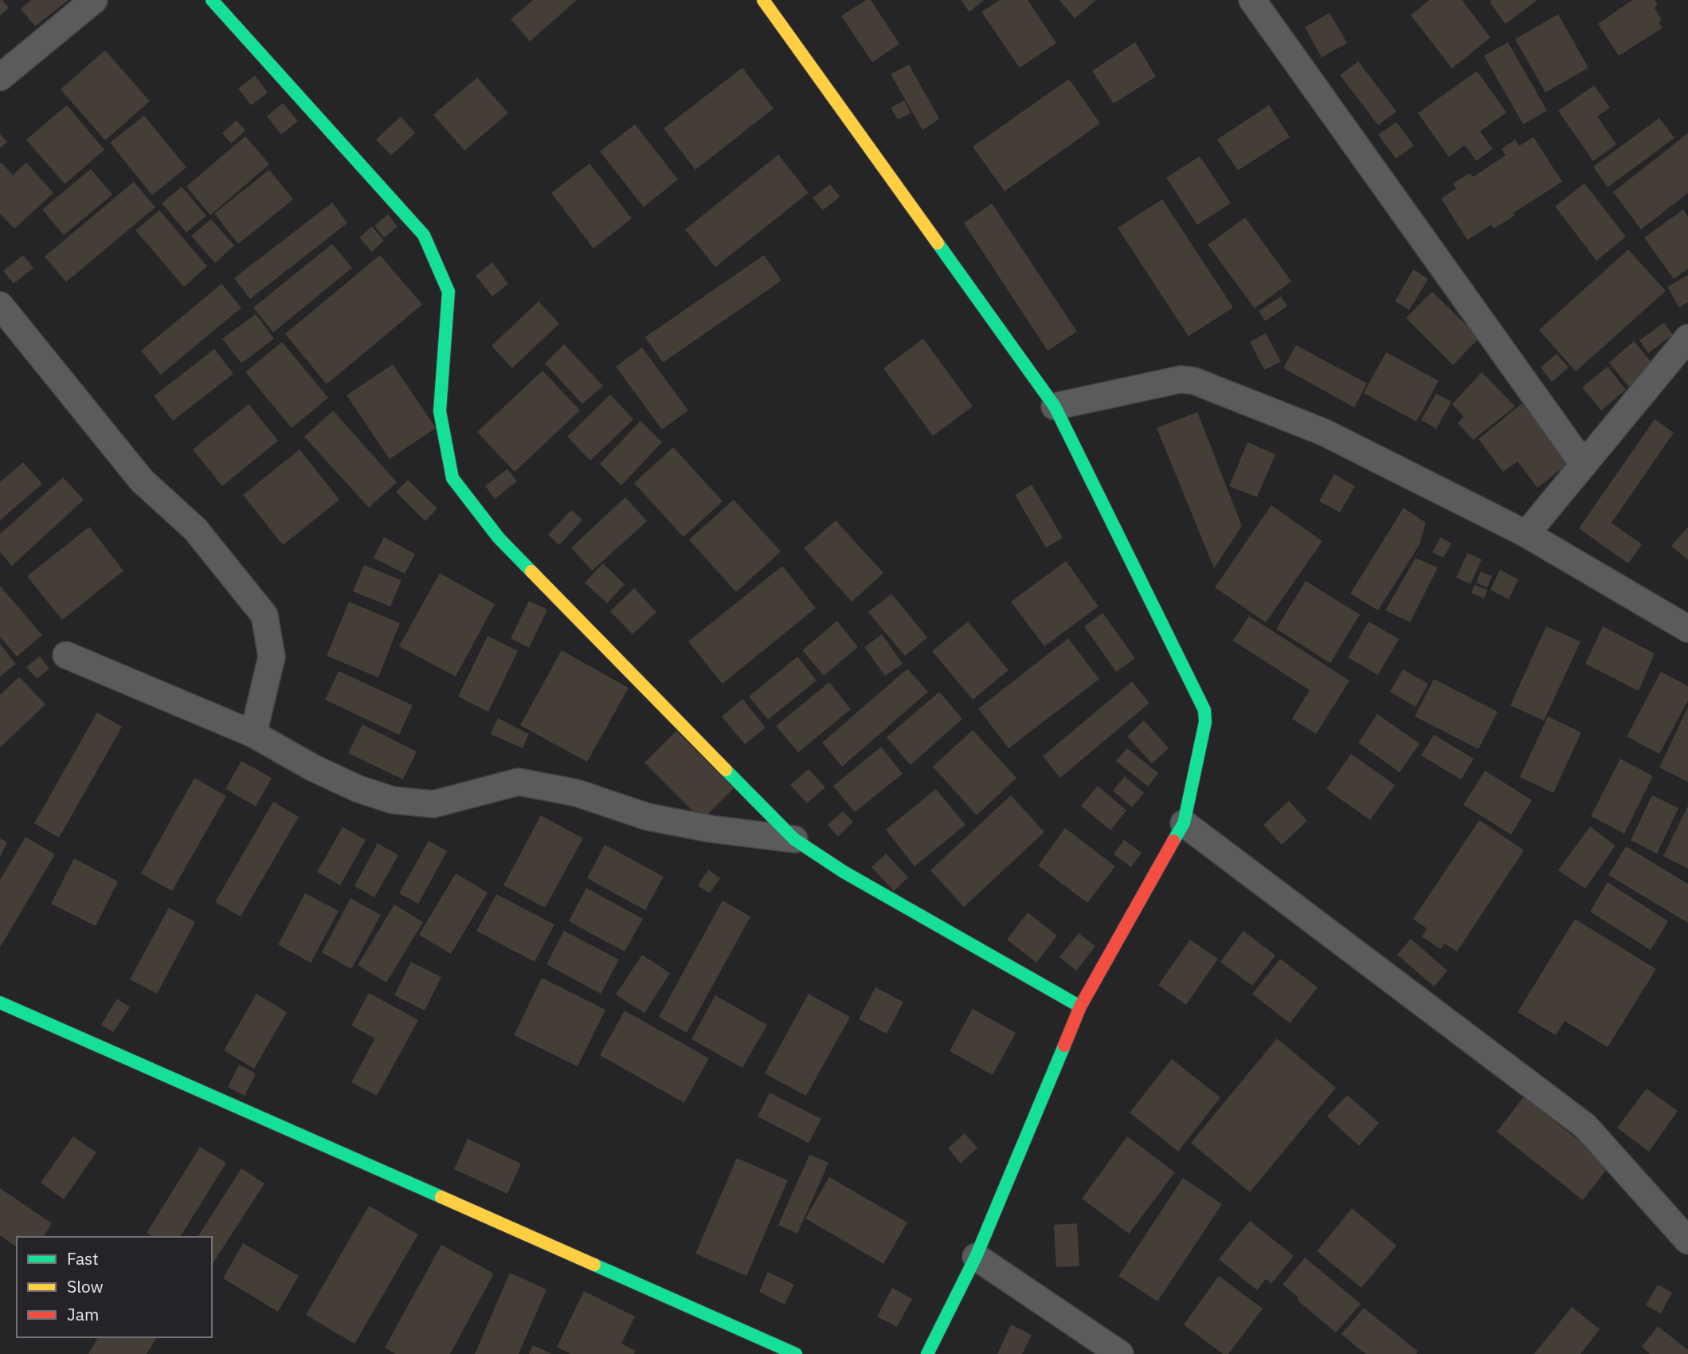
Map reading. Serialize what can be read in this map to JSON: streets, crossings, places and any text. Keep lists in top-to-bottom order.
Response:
{
  "legend": ["Fast", "Slow", "Jam"]
}
